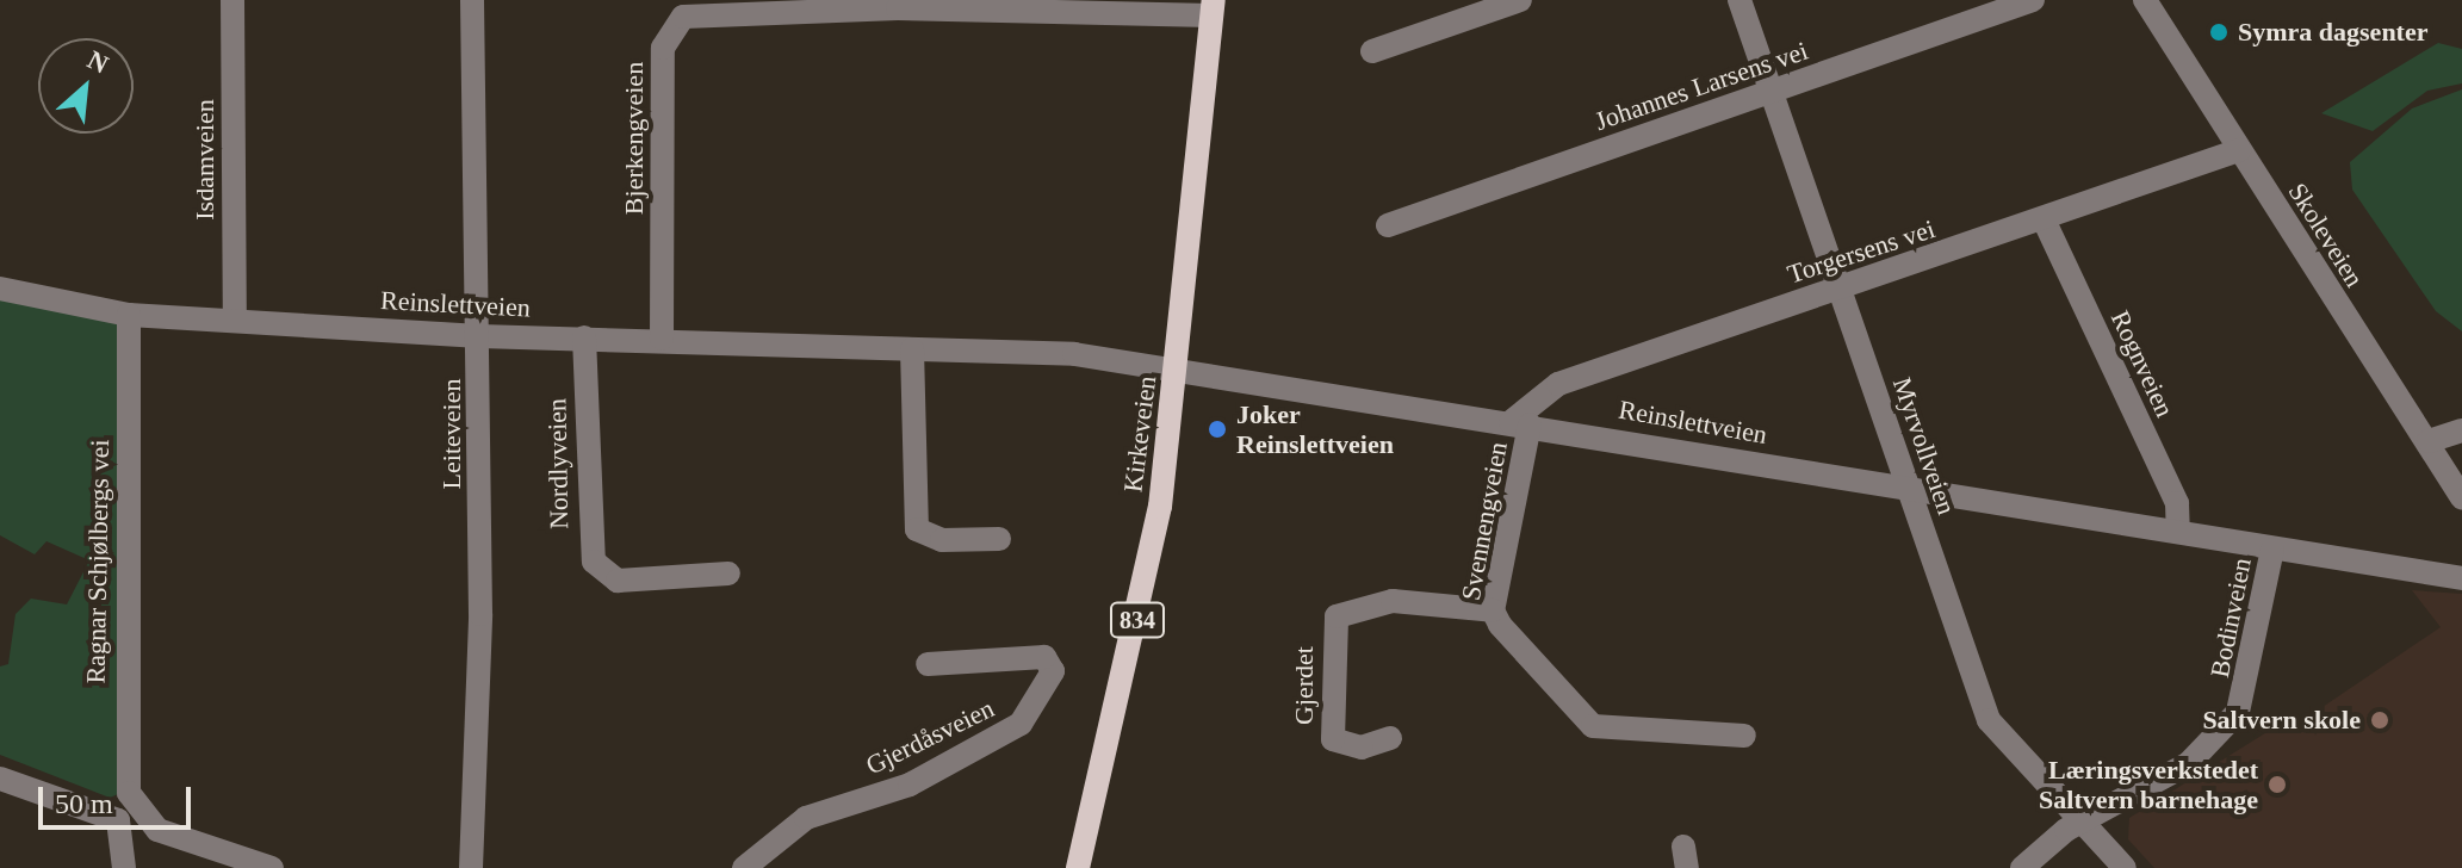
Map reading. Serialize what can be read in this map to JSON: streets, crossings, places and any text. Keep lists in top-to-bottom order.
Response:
{
  "streets": {
    "main road": ["Kirkeveien", "834"],
    "street": [
      "Johannes Larsens vei",
      "Bjerkengveien",
      "Isdamveien",
      "Skoleveien",
      "Torgersens vei",
      "Reinslettveien",
      "Rognveien",
      "Leiteveien",
      "Myrvollveien",
      "Nordlyveien",
      "Svennengveien",
      "Ragnar Schjølbergs vei",
      "Bodinveien",
      "Gjerdet",
      "Gjerdåsveien"
    ]
  },
  "crossings": [
    ["Johannes Larsens vei", "Myrvollveien"],
    ["Bjerkengveien", "Reinslettveien"],
    ["Bjerkengveien", "Kirkeveien"],
    ["Isdamveien", "Reinslettveien"],
    ["Skoleveien", "Torgersens vei"],
    ["Torgersens vei", "Reinslettveien"],
    ["Torgersens vei", "Rognveien"],
    ["Torgersens vei", "Myrvollveien"],
    ["Torgersens vei", "Svennengveien"],
    ["Reinslettveien", "Rognveien"],
    ["Reinslettveien", "Leiteveien"],
    ["Reinslettveien", "Kirkeveien"],
    ["Reinslettveien", "Myrvollveien"],
    ["Reinslettveien", "Nordlyveien"],
    ["Reinslettveien", "Svennengveien"],
    ["Reinslettveien", "Ragnar Schjølbergs vei"],
    ["Reinslettveien", "Bodinveien"],
    ["Myrvollveien", "Bodinveien"],
    ["Svennengveien", "Gjerdet"]
  ],
  "places": [
    "Symra dagsenter",
    "Joker Reinslettveien",
    "Saltvern skole",
    "Læringsverkstedet Saltvern barnehage"
  ],
  "scale_bar": "50 m",
  "north": "top right"
}
